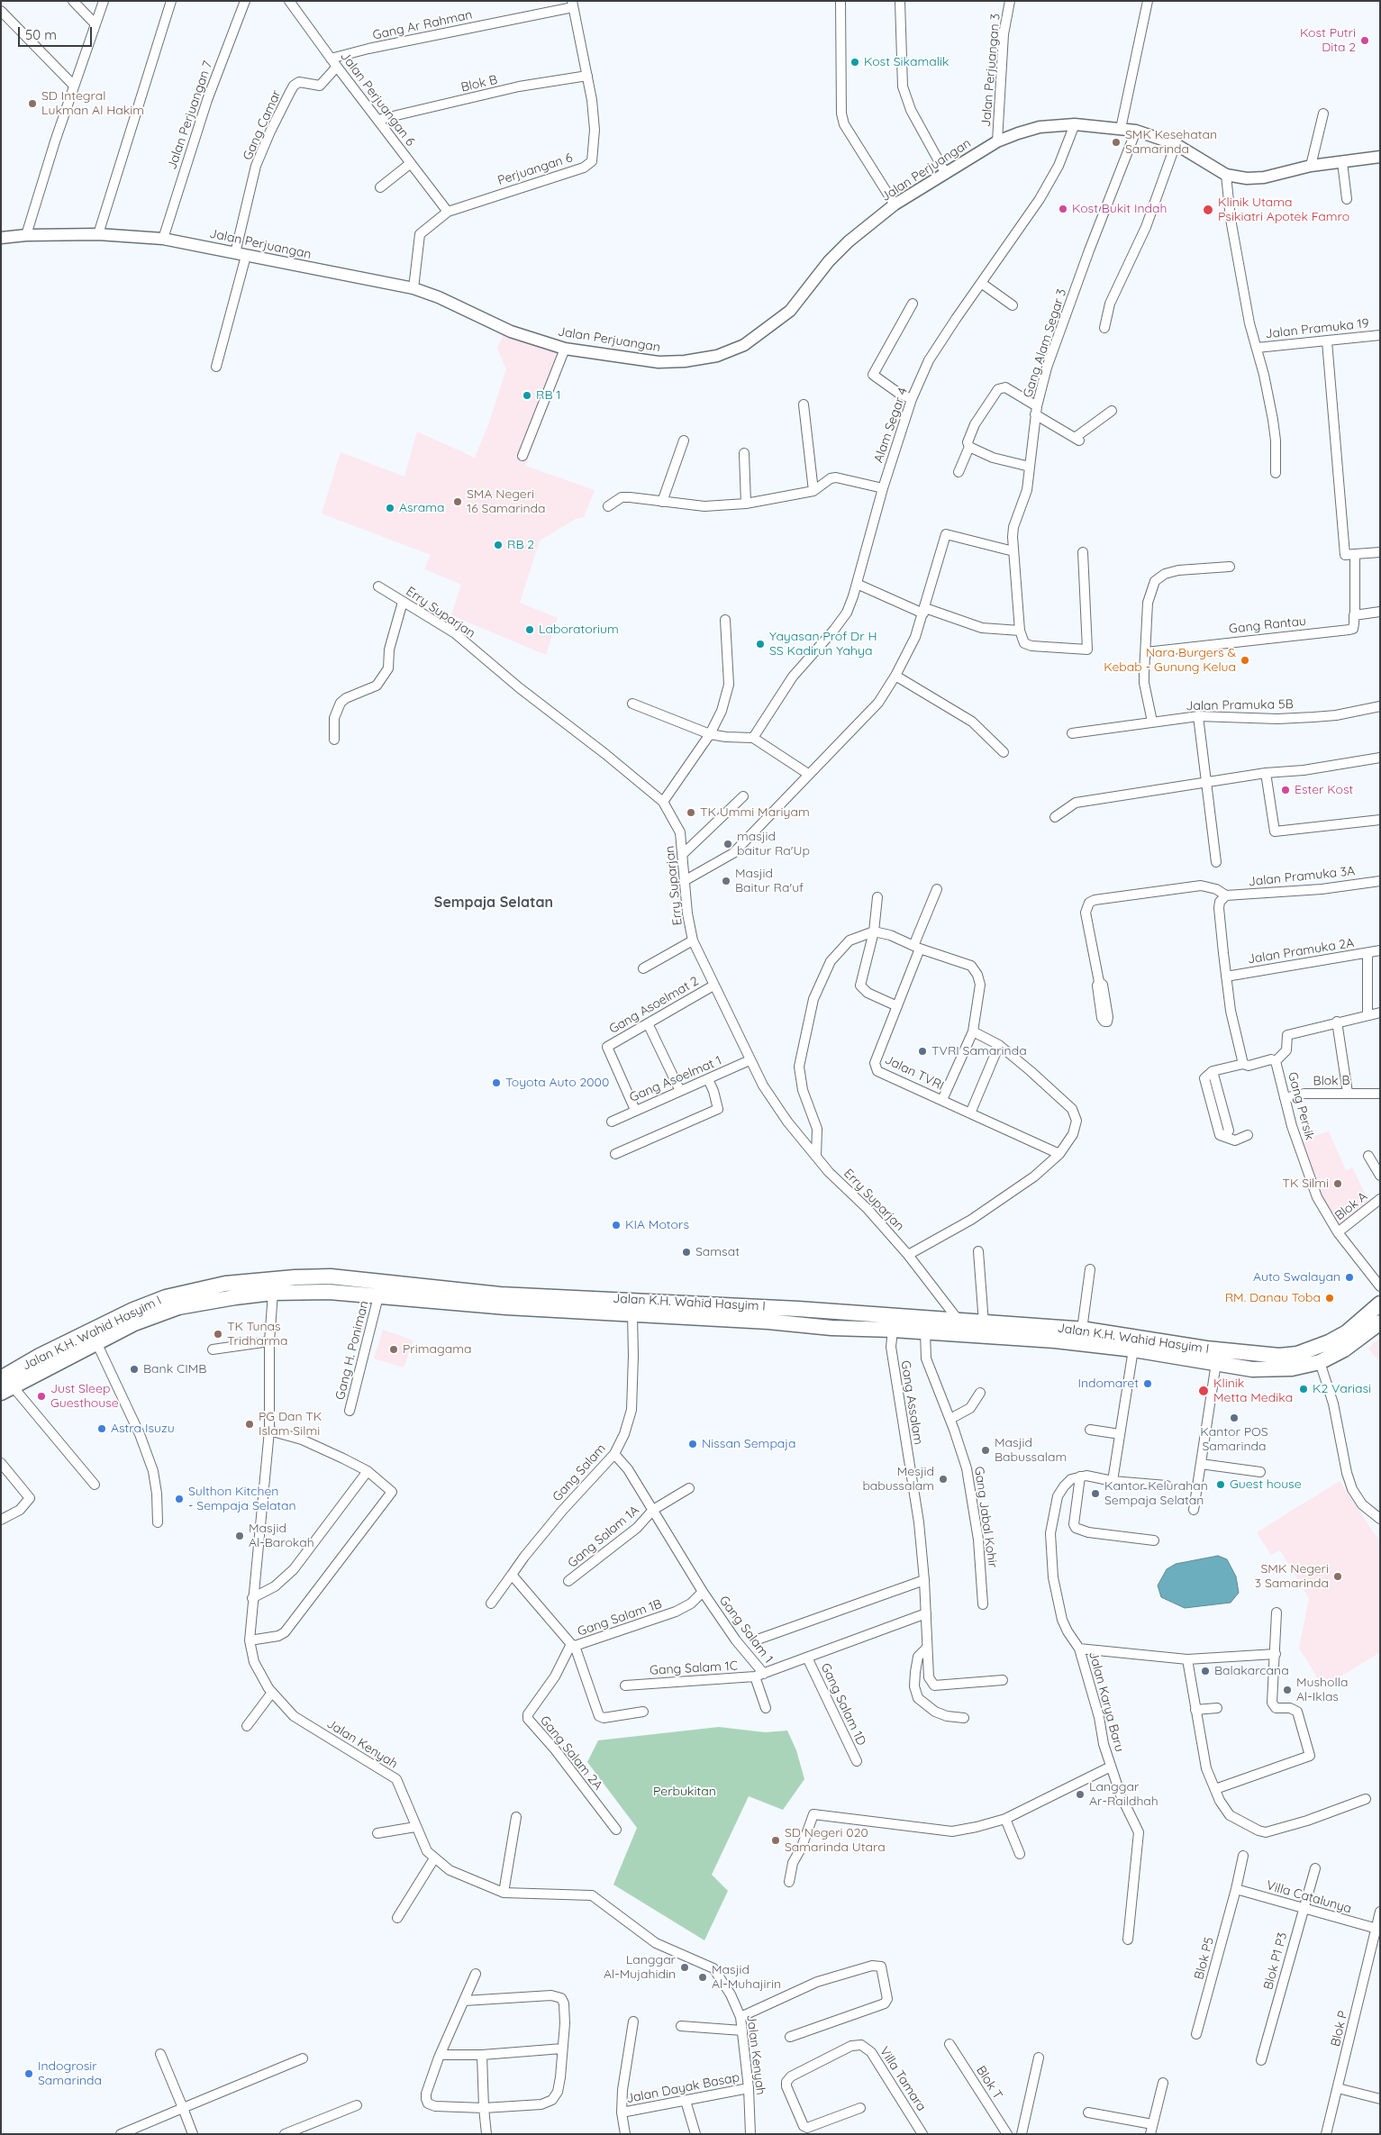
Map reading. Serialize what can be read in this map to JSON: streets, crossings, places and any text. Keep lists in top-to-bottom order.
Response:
{
  "streets": {
    "main road": ["Jalan K.H. Wahid Hasyim I"],
    "street": [
      "Gang Ar Rahman",
      "Jalan Perjuangan 3",
      "Blok B",
      "Jalan Perjuangan 6",
      "Jalan Perjuangan 7",
      "Gang Camar",
      "Perjuangan 6",
      "Jalan Perjuangan",
      "Jalan Pramuka 19",
      "Gang Alam Segar 3",
      "Alam Segar 4",
      "Erry Suparjan",
      "Gang Rantau",
      "Jalan Pramuka 5B",
      "Jalan Pramuka 3A",
      "Jalan Pramuka 2A",
      "Gang Asoelmat 2",
      "Jalan TVRI",
      "Gang Asoelmat 1",
      "Gang Persik",
      "Blok A",
      "Gang H. Poniman",
      "Gang Assalam",
      "Gang Salam",
      "Gang Jabal Kohir",
      "Gang Salam 1A",
      "Gang Salam 1B",
      "Gang Salam 1",
      "Gang Salam 1C",
      "Jalan Karya Baru",
      "Gang Salam 1D",
      "Jalan Kenyah",
      "Gang Salam 2A",
      "Villa Catalunya",
      "Blok P5",
      "Blok P1 P3",
      "Blok P",
      "Villa Tamara",
      "Blok T",
      "Jalan Dayak Basap"
    ]
  },
  "crossings": [
    ["Gang Ar Rahman", "Jalan Perjuangan 6"],
    ["Gang Ar Rahman", "Gang Camar"],
    ["Gang Ar Rahman", "Perjuangan 6"],
    ["Jalan Perjuangan 3", "Jalan Perjuangan"],
    ["Blok B", "Jalan Perjuangan 6"],
    ["Blok B", "Perjuangan 6"],
    ["Blok B", "Gang Persik"],
    ["Jalan Perjuangan 6", "Gang Camar"],
    ["Jalan Perjuangan 6", "Perjuangan 6"],
    ["Jalan Perjuangan 7", "Jalan Perjuangan"],
    ["Gang Camar", "Jalan Perjuangan"],
    ["Perjuangan 6", "Jalan Perjuangan"],
    ["Jalan Perjuangan", "Gang Alam Segar 3"],
    ["Jalan Perjuangan", "Alam Segar 4"],
    ["Erry Suparjan", "Gang Asoelmat 2"],
    ["Erry Suparjan", "Gang Asoelmat 1"],
    ["Erry Suparjan", "Jalan K.H. Wahid Hasyim I"],
    ["Gang Asoelmat 2", "Gang Asoelmat 1"],
    ["Gang Persik", "Blok A"],
    ["Jalan K.H. Wahid Hasyim I", "Gang H. Poniman"],
    ["Jalan K.H. Wahid Hasyim I", "Gang Assalam"],
    ["Jalan K.H. Wahid Hasyim I", "Gang Salam"],
    ["Jalan K.H. Wahid Hasyim I", "Gang Jabal Kohir"],
    ["Jalan K.H. Wahid Hasyim I", "Jalan Kenyah"],
    ["Gang Assalam", "Gang Salam 1"],
    ["Gang Salam", "Gang Salam 1B"],
    ["Gang Salam", "Gang Salam 1"],
    ["Gang Salam 1A", "Gang Salam 1"],
    ["Gang Salam 1B", "Gang Salam 1"],
    ["Gang Salam 1B", "Gang Salam 2A"],
    ["Gang Salam 1", "Gang Salam 1C"],
    ["Gang Salam 1", "Gang Salam 1D"],
    ["Jalan Kenyah", "Jalan Dayak Basap"],
    ["Villa Catalunya", "Blok P5"],
    ["Villa Catalunya", "Blok P1 P3"],
    ["Villa Catalunya", "Blok P"]
  ],
  "districts": ["Sempaja Selatan"],
  "parks": ["Perbukitan"],
  "places": [
    "Kost Putri Dita 2",
    "Kost Sikamalik",
    "SD Integral Lukman Al Hakim",
    "SMK Kesehatan Samarinda",
    "Kost Bukit Indah",
    "Klinik Utama Psikiatri Apotek Famro",
    "RB 1",
    "SMA Negeri 16 Samarinda",
    "Asrama",
    "RB 2",
    "Laboratorium",
    "Yayasan Prof Dr H SS Kadirun Yahya",
    "Nara Burgers & Kebab - Gunung Kelua",
    "Ester Kost",
    "TK Ummi Mariyam",
    "masjid baitur Ra'Up",
    "Masjid Baitur Ra'uf",
    "TVRI Samarinda",
    "Toyota Auto 2000",
    "TK Silmi",
    "KIA Motors",
    "Samsat",
    "Auto Swalayan",
    "RM. Danau Toba",
    "TK Tunas Tridharma",
    "Primagama",
    "Bank CIMB",
    "Indomaret",
    "K2 Variasi",
    "Klinik Metta Medika",
    "Just Sleep Guesthouse",
    "Kantor POS Samarinda",
    "PG Dan TK Islam Silmi",
    "Astra Isuzu",
    "Nissan Sempaja",
    "Masjid Babussalam",
    "Mesjid babussalam",
    "Guest house",
    "Kantor Kelurahan Sempaja Selatan",
    "Sulthon Kitchen - Sempaja Selatan",
    "Masjid Al-Barokah",
    "SMK Negeri 3 Samarinda",
    "Balakarcana",
    "Musholla Al-Iklas",
    "Langgar Ar-Raildhah",
    "SD Negeri 020 Samarinda Utara",
    "Langgar Al-Mujahidin",
    "Masjid Al-Muhajirin",
    "Indogrosir Samarinda"
  ],
  "scale_bar": "50 m"
}
